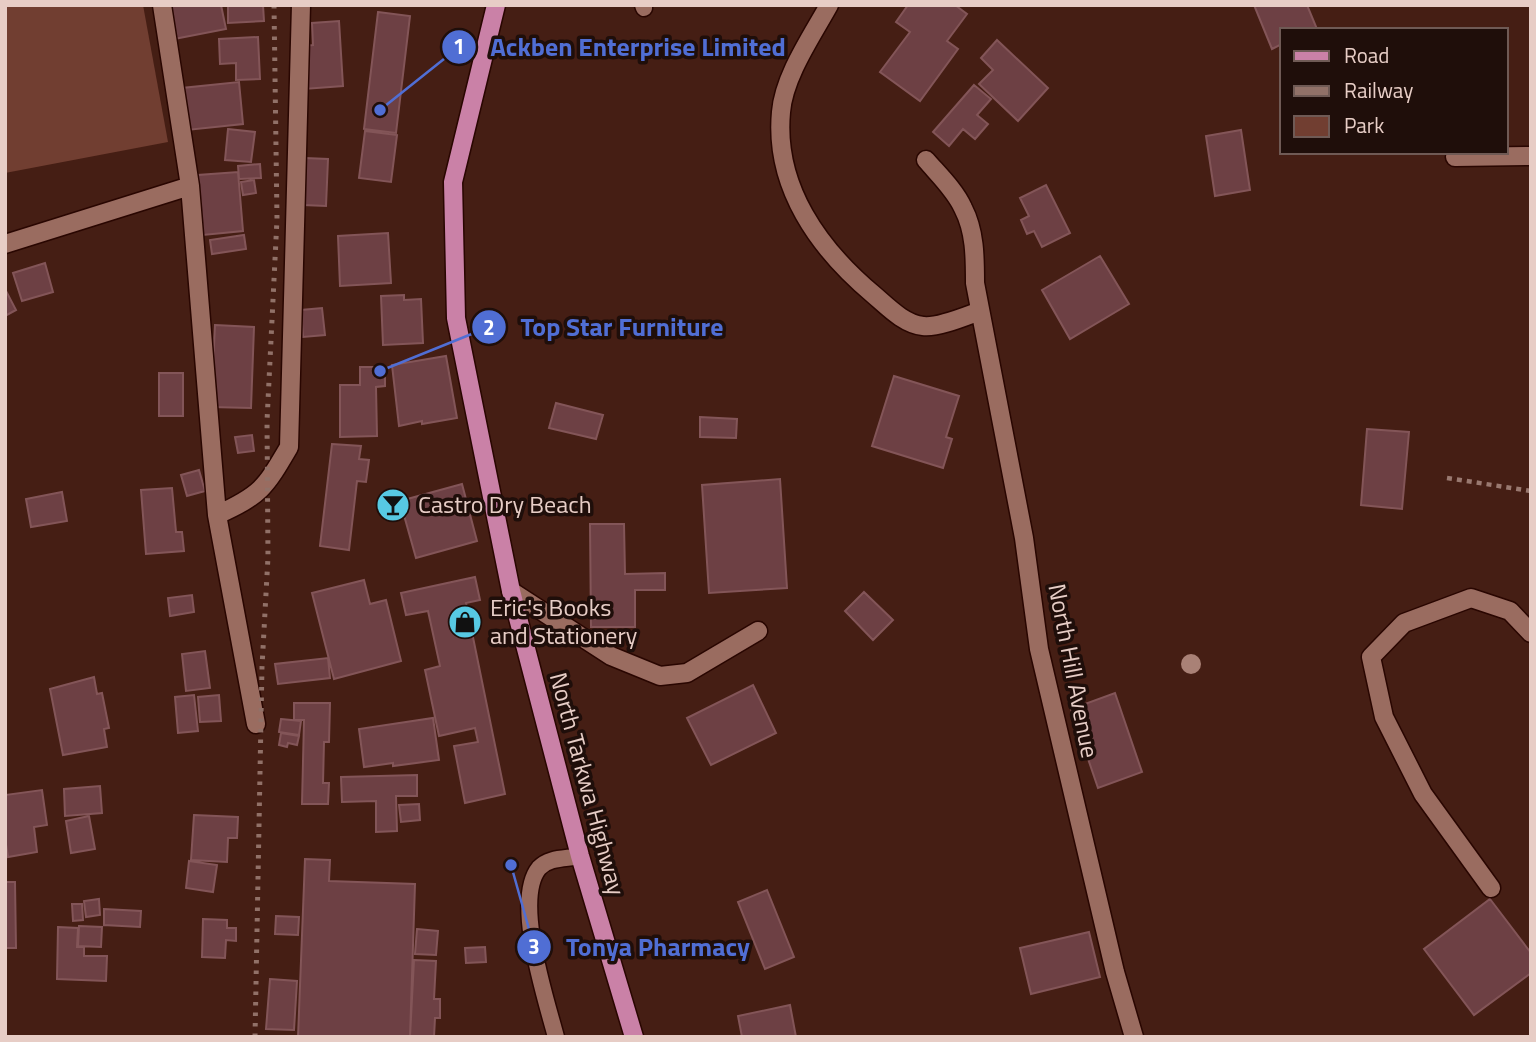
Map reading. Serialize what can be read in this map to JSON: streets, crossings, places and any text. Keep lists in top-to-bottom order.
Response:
{
  "streets": {
    "main road": ["North Tarkwa Highway"],
    "street": ["North Hill Avenue"]
  },
  "places": {
    "other": ["Ackben Enterprise Limited", "Top Star Furniture", "Tonya Pharmacy"],
    "bar": ["Castro Dry Beach"],
    "shop": ["Eric's Books and Stationery"]
  },
  "legend": ["Road", "Railway", "Park"]
}
